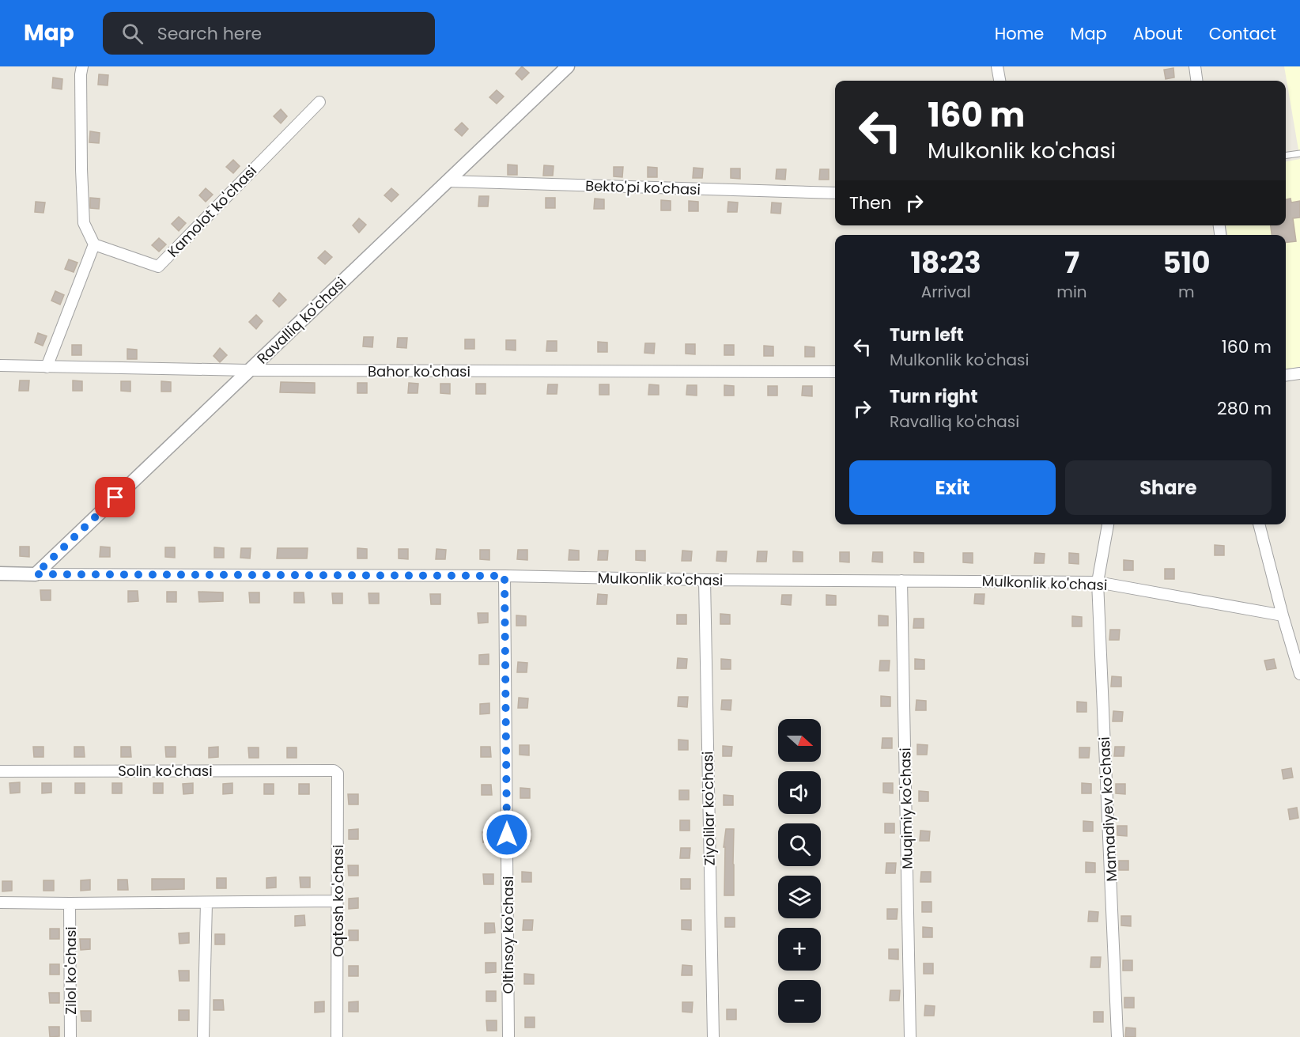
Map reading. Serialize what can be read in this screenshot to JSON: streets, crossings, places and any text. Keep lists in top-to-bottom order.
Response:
{
  "streets": {
    "street": [
      "Bekto'pi ko'chasi",
      "Kamolot ko'chasi",
      "Ravalliq ko'chasi",
      "Bahor ko'chasi",
      "Mulkonlik ko'chasi",
      "Solin ko'chasi",
      "Ziyolilar ko'chasi",
      "Muqimiy ko'chasi",
      "Mamadiyev ko'chasi",
      "Oqtosh ko'chasi",
      "Oltinsoy ko'chasi",
      "Zilol ko'chasi"
    ]
  },
  "crossings": [
    ["Bekto'pi ko'chasi", "Ravalliq ko'chasi"],
    ["Ravalliq ko'chasi", "Bahor ko'chasi"],
    ["Ravalliq ko'chasi", "Mulkonlik ko'chasi"],
    ["Mulkonlik ko'chasi", "Ziyolilar ko'chasi"],
    ["Mulkonlik ko'chasi", "Muqimiy ko'chasi"],
    ["Mulkonlik ko'chasi", "Mamadiyev ko'chasi"],
    ["Mulkonlik ko'chasi", "Oltinsoy ko'chasi"],
    ["Solin ko'chasi", "Oqtosh ko'chasi"]
  ],
  "north": "right",
  "page": {
    "header": "Map",
    "search": "Search here",
    "nav": [
      "Home",
      "Map",
      "About",
      "Contact"
    ],
    "turn": ["160 m", "Mulkonlik ko'chasi"],
    "then": "Then",
    "eta": [
      "18:23",
      "Arrival",
      "7",
      "min",
      "510",
      "m"
    ],
    "list": [
      {
        "name": "Turn left",
        "note": "Mulkonlik ko'chasi",
        "value": "160 m"
      },
      {
        "name": "Turn right",
        "note": "Ravalliq ko'chasi",
        "value": "280 m"
      }
    ],
    "buttons": ["Exit", "Share"],
    "map_buttons": ["+", "−"]
  }
}
